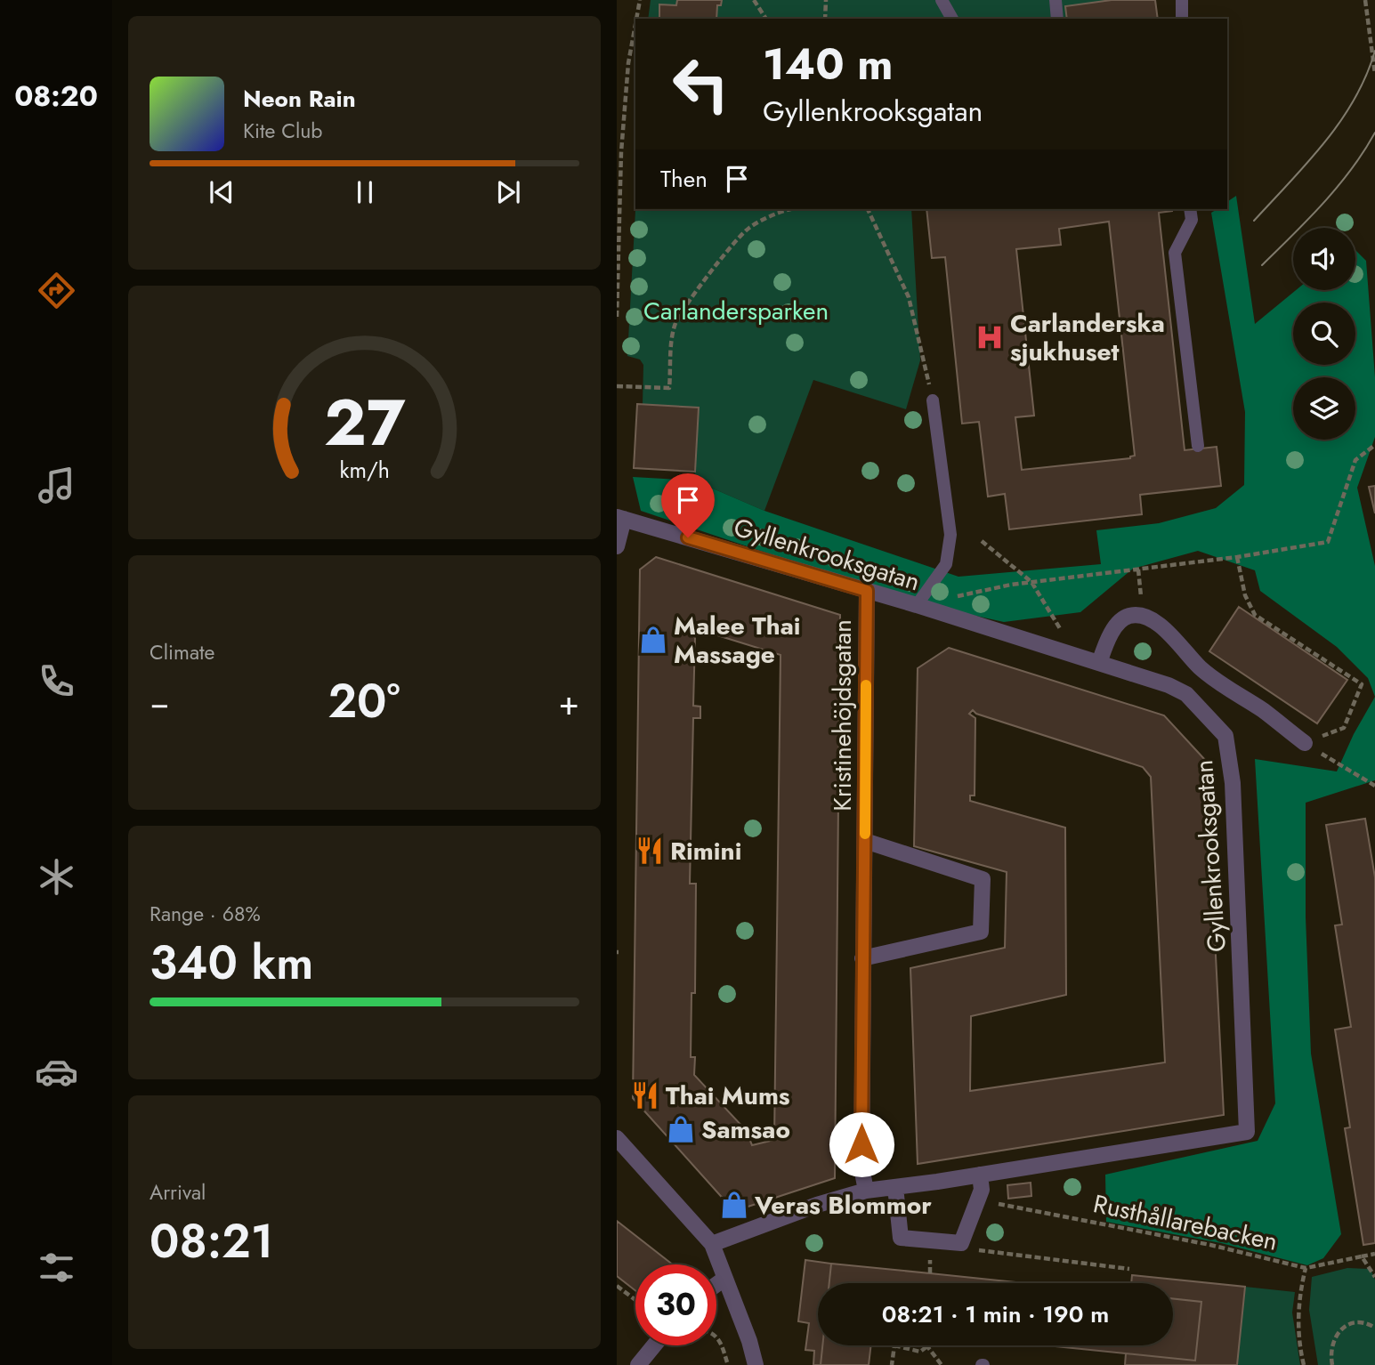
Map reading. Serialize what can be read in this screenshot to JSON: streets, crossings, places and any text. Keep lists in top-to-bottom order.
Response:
{
  "streets": {
    "street": ["Gyllenkrooksgatan", "Kristinehöjdsgatan"],
    "path": ["Rusthållarebacken"]
  },
  "crossings": [
    ["Gyllenkrooksgatan", "Kristinehöjdsgatan"]
  ],
  "parks": ["Carlandersparken"],
  "places": {
    "hospital": ["Carlanderska sjukhuset"],
    "shop": ["Malee Thai Massage", "Samsao", "Veras Blommor"],
    "restaurant": ["Rimini", "Thai Mums"]
  },
  "page": {
    "tabs": "08:20",
    "turn": ["140 m", "Gyllenkrooksgatan"],
    "song": ["Neon Rain", "Kite Club"],
    "then": "Then",
    "tile": [
      "Climate",
      ["Range · 68%", "340 km"],
      ["Arrival", "08:21"]
    ],
    "heat": ["−", "20°", "+"],
    "limit": "30",
    "trip": "08:21 · 1 min · 190 m",
    "gauge": ["27", "km/h"]
  }
}
